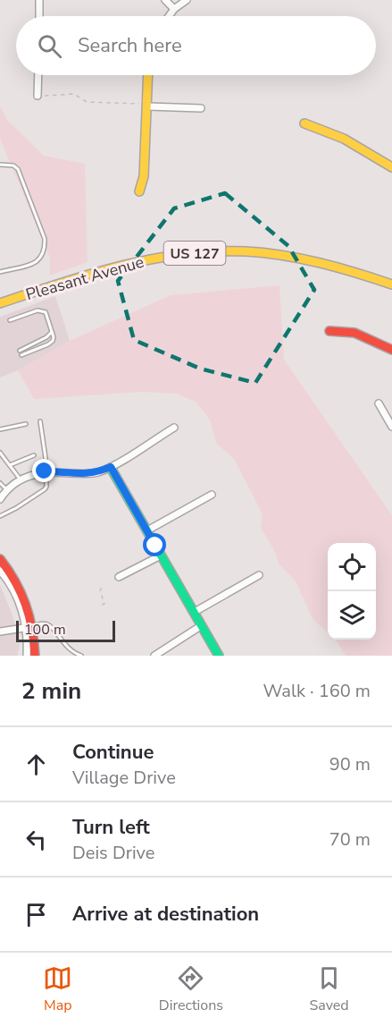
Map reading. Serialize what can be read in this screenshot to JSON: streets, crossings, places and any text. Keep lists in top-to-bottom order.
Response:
{
  "streets": {
    "street": ["US 127", "Pleasant Avenue"]
  },
  "scale_bar": "100 m",
  "page": {
    "search": "Search here",
    "scale": "100 m",
    "heading": ["2 min", "Walk · 160 m"],
    "list": [
      ["Continue", "Village Drive", "90 m"],
      ["Turn left", "Deis Drive", "70 m"],
      "Arrive at destination"
    ],
    "nav": ["Map", "Directions", "Saved"]
  }
}
